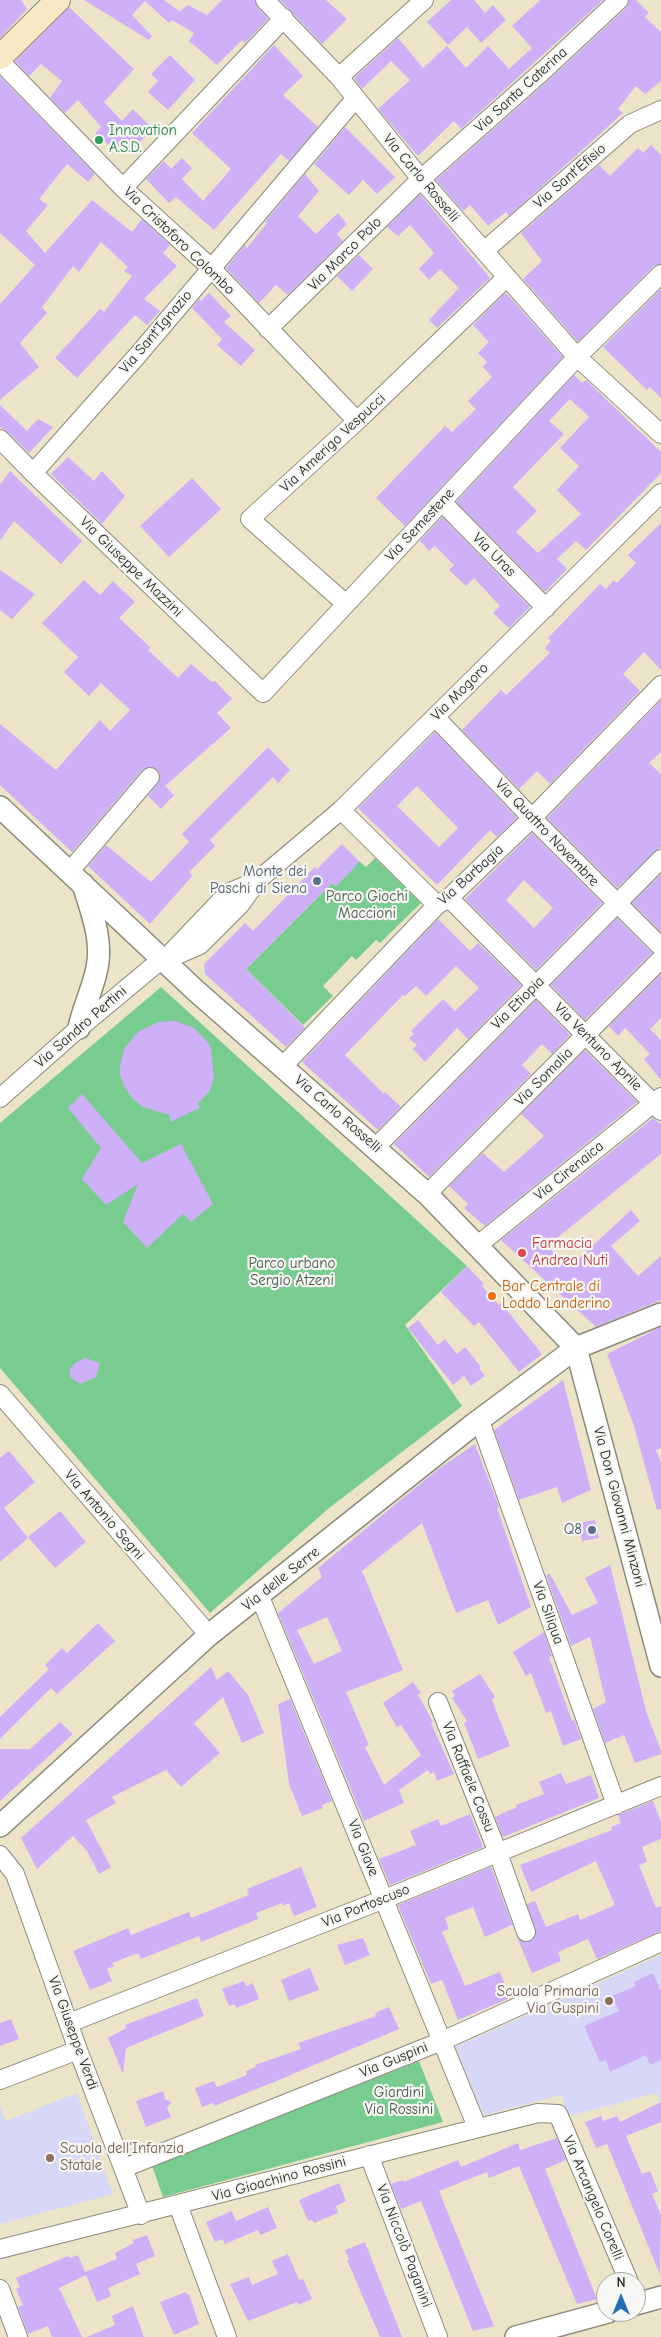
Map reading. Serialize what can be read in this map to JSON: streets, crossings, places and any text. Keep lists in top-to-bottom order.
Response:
{
  "streets": {
    "street": [
      "Via Santa Caterina",
      "Via Sant'Efisio",
      "Via Carlo Rosselli",
      "Via Cristoforo Colombo",
      "Via Marco Polo",
      "Via Sant'Ignazio",
      "Via Amerigo Vespucci",
      "Via Semestene",
      "Via Uras",
      "Via Giuseppe Mazzini",
      "Via Mogoro",
      "Via Quattro Novembre",
      "Via Barbagia",
      "Via Etiopia",
      "Via Sandro Pertini",
      "Via Ventuno Aprile",
      "Via Somalia",
      "Via Cirenaica",
      "Via Don Giovanni Minzoni",
      "Via Antonio Segni",
      "Via delle Serre",
      "Via Siliqua",
      "Via Raffaele Cossu",
      "Via Giave",
      "Via Portoscuso",
      "Via Giuseppe Verdi",
      "Via Guspini",
      "Via Gioachino Rossini",
      "Via Arcangelo Corelli",
      "Via Niccolò Paganini"
    ]
  },
  "crossings": [
    ["Via Santa Caterina", "Via Carlo Rosselli"],
    ["Via Santa Caterina", "Via Marco Polo"],
    ["Via Sant'Efisio", "Via Carlo Rosselli"],
    ["Via Carlo Rosselli", "Via Marco Polo"],
    ["Via Carlo Rosselli", "Via Sant'Ignazio"],
    ["Via Carlo Rosselli", "Via Amerigo Vespucci"],
    ["Via Carlo Rosselli", "Via Semestene"],
    ["Via Carlo Rosselli", "Via Mogoro"],
    ["Via Carlo Rosselli", "Via Barbagia"],
    ["Via Carlo Rosselli", "Via Etiopia"],
    ["Via Carlo Rosselli", "Via Sandro Pertini"],
    ["Via Carlo Rosselli", "Via Somalia"],
    ["Via Carlo Rosselli", "Via Cirenaica"],
    ["Via Carlo Rosselli", "Via Don Giovanni Minzoni"],
    ["Via Carlo Rosselli", "Via delle Serre"],
    ["Via Cristoforo Colombo", "Via Marco Polo"],
    ["Via Cristoforo Colombo", "Via Sant'Ignazio"],
    ["Via Cristoforo Colombo", "Via Amerigo Vespucci"],
    ["Via Sant'Ignazio", "Via Giuseppe Mazzini"],
    ["Via Amerigo Vespucci", "Via Semestene"],
    ["Via Semestene", "Via Uras"],
    ["Via Semestene", "Via Giuseppe Mazzini"],
    ["Via Uras", "Via Mogoro"],
    ["Via Mogoro", "Via Quattro Novembre"],
    ["Via Mogoro", "Via Sandro Pertini"],
    ["Via Mogoro", "Via Ventuno Aprile"],
    ["Via Quattro Novembre", "Via Barbagia"],
    ["Via Quattro Novembre", "Via Etiopia"],
    ["Via Barbagia", "Via Ventuno Aprile"],
    ["Via Etiopia", "Via Ventuno Aprile"],
    ["Via Ventuno Aprile", "Via Somalia"],
    ["Via Ventuno Aprile", "Via Cirenaica"],
    ["Via Don Giovanni Minzoni", "Via delle Serre"],
    ["Via Antonio Segni", "Via delle Serre"],
    ["Via delle Serre", "Via Siliqua"],
    ["Via delle Serre", "Via Giave"],
    ["Via Siliqua", "Via Portoscuso"],
    ["Via Raffaele Cossu", "Via Portoscuso"],
    ["Via Giave", "Via Portoscuso"],
    ["Via Giave", "Via Guspini"],
    ["Via Giave", "Via Gioachino Rossini"],
    ["Via Portoscuso", "Via Giuseppe Verdi"],
    ["Via Giuseppe Verdi", "Via Guspini"],
    ["Via Giuseppe Verdi", "Via Gioachino Rossini"],
    ["Via Gioachino Rossini", "Via Arcangelo Corelli"],
    ["Via Gioachino Rossini", "Via Niccolò Paganini"]
  ],
  "parks": ["Parco Giochi Maccioni", "Parco urbano Sergio Atzeni", "Giardini Via Rossini"],
  "places": [
    "Innovation A.S.D.",
    "Monte dei Paschi di Siena",
    "Farmacia Andrea Nuti",
    "Bar Centrale di Loddo Landerino",
    "Q8",
    "Scuola Primaria Via Guspini",
    "Scuola dell'Infanzia Statale"
  ],
  "north": "top"
}
